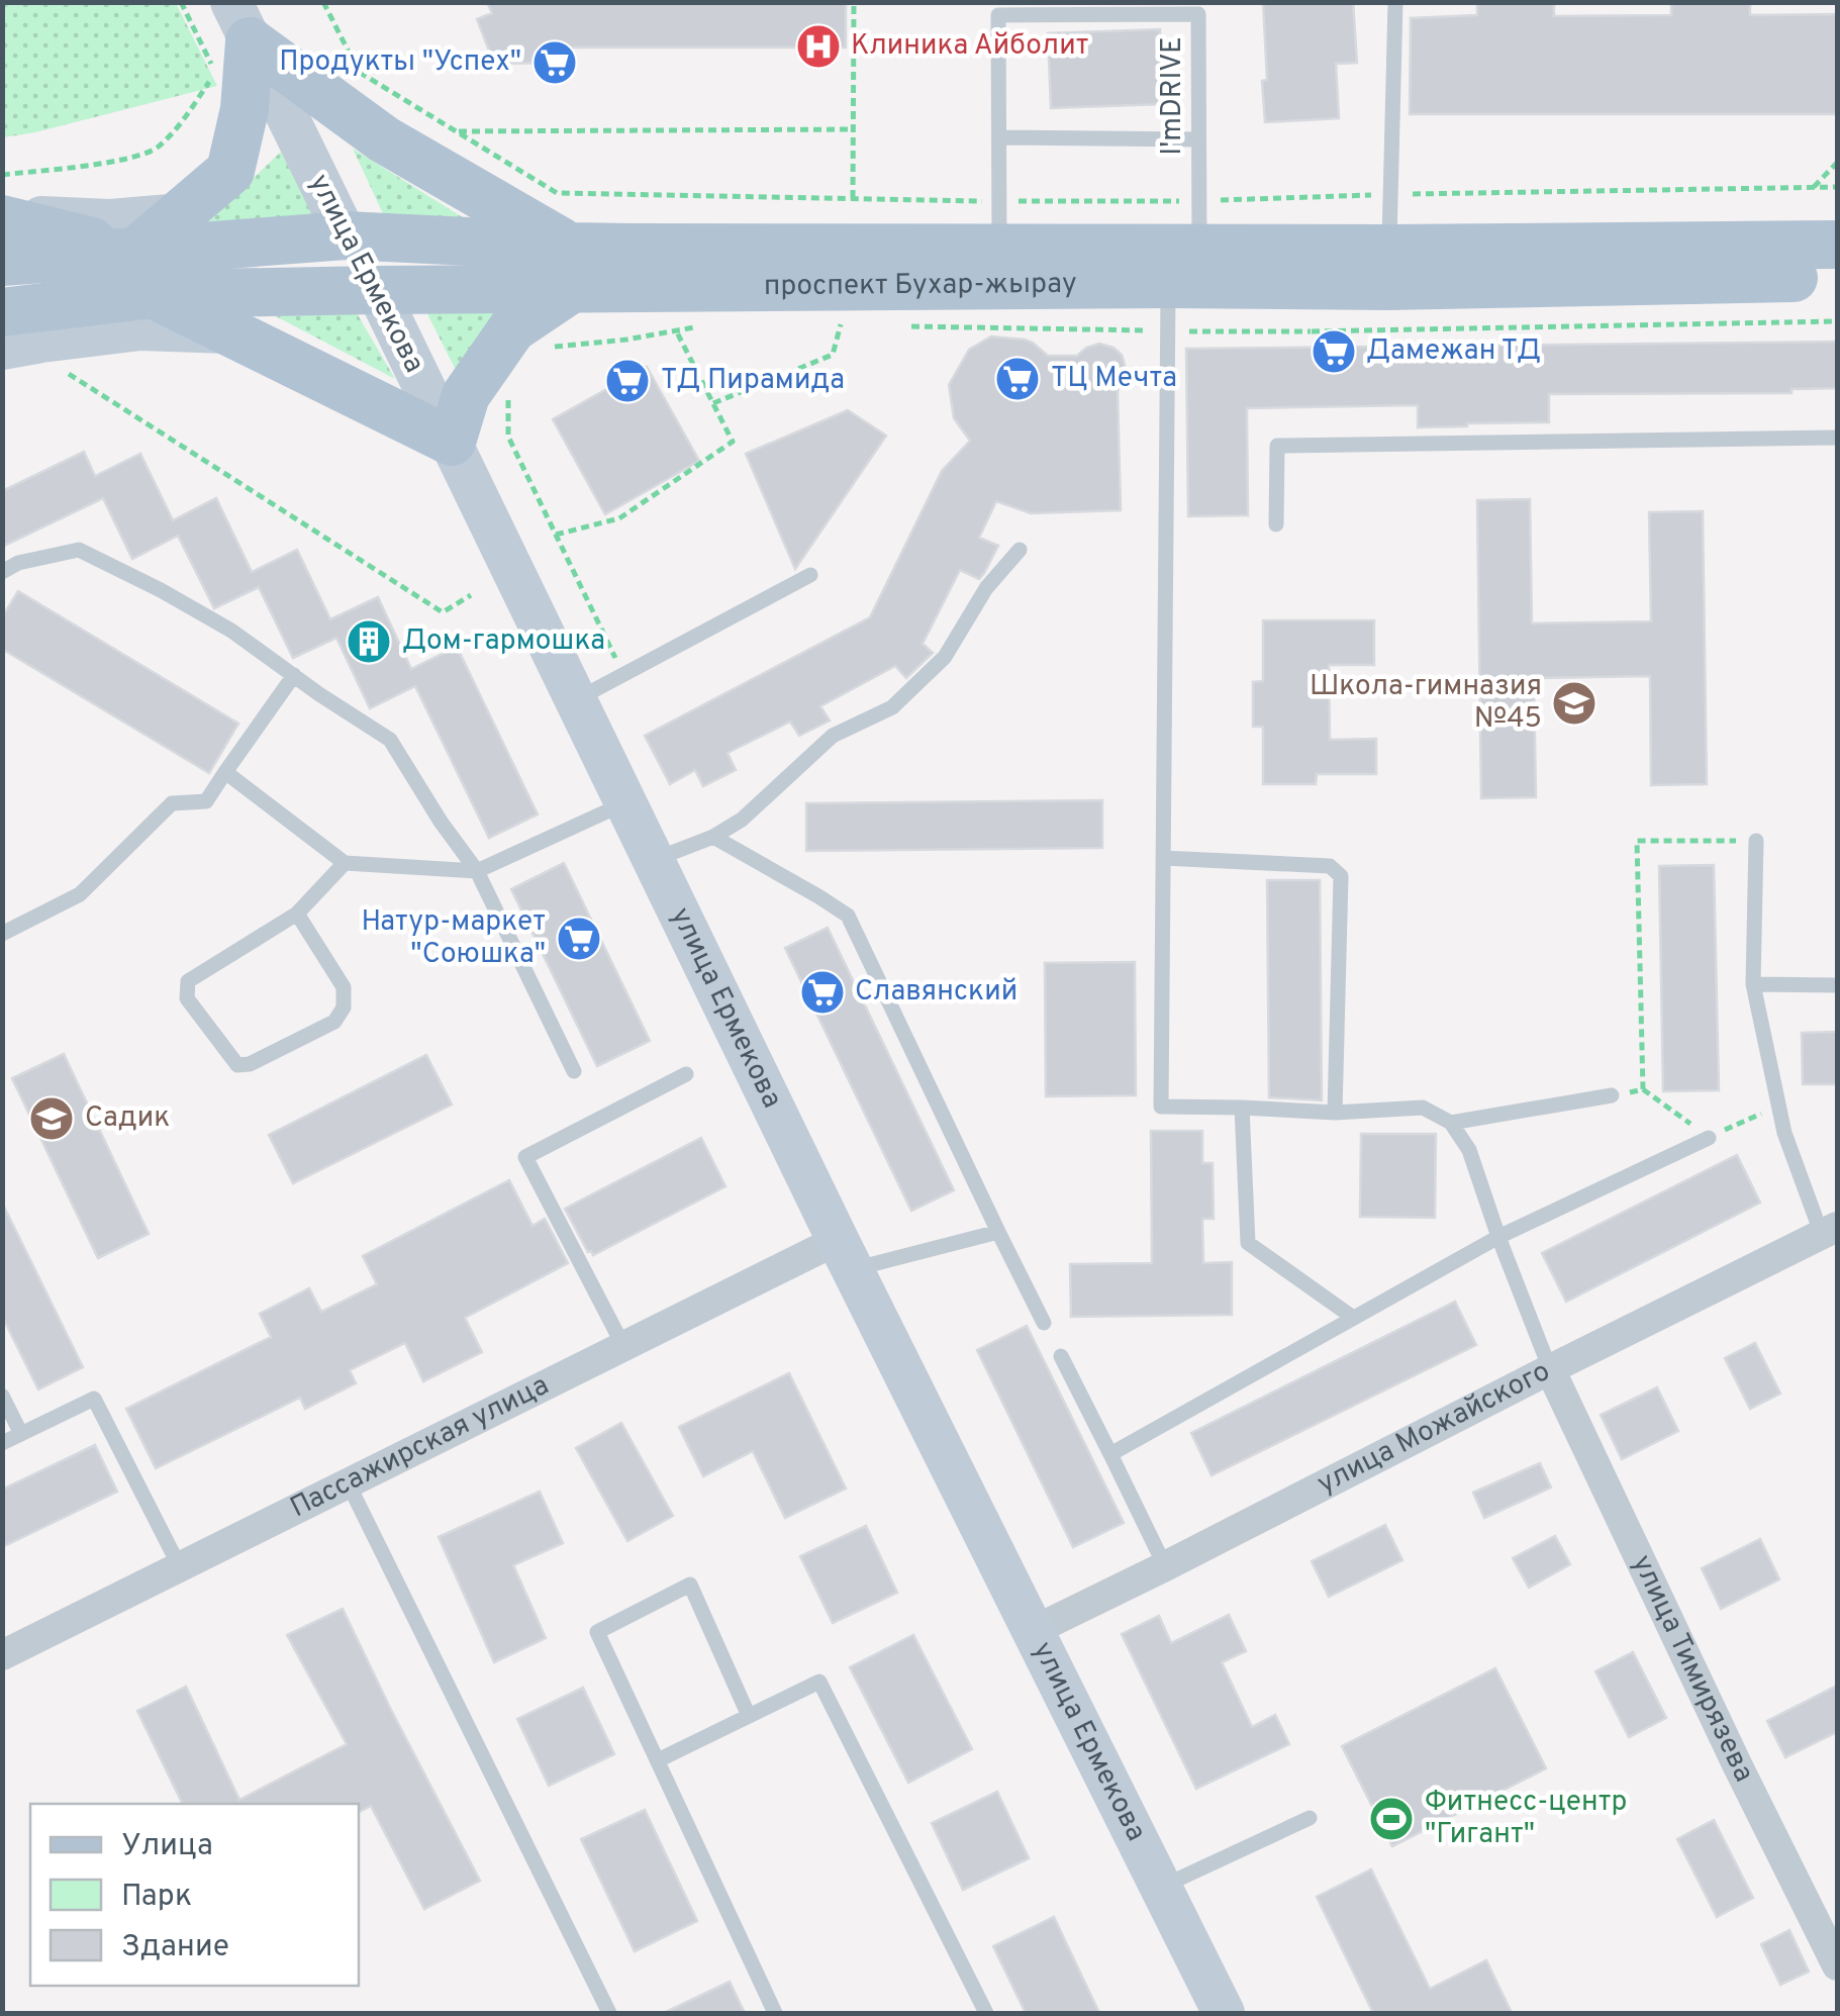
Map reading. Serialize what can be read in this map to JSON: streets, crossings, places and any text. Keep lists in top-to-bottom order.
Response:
{
  "streets": {
    "main road": ["улица Ермекова", "проспект Бухар-жырау"],
    "street": ["улица Можайского", "Пассажирская улица", "улица Тимирязева"],
    "lane": ["I'mDRIVE"]
  },
  "crossings": [
    ["I'mDRIVE", "проспект Бухар-жырау"],
    ["улица Ермекова", "проспект Бухар-жырау"],
    ["улица Ермекова", "улица Можайского"],
    ["улица Ермекова", "Пассажирская улица"],
    ["улица Можайского", "улица Тимирязева"]
  ],
  "places": {
    "hospital": ["Клиника Айболит"],
    "supermarket": [
      "Продукты \"Успех\"",
      "Дамежан ТД",
      "ТЦ Мечта",
      "ТД Пирамида",
      "Натур-маркет \"Союшка\"",
      "Славянский"
    ],
    "building": ["Дом-гармошка"],
    "school or university": ["Школа-гимназия №45", "Садик"],
    "sports": ["Фитнесс-центр \"Гигант\""]
  },
  "legend": ["Улица", "Парк", "Здание"]
}
